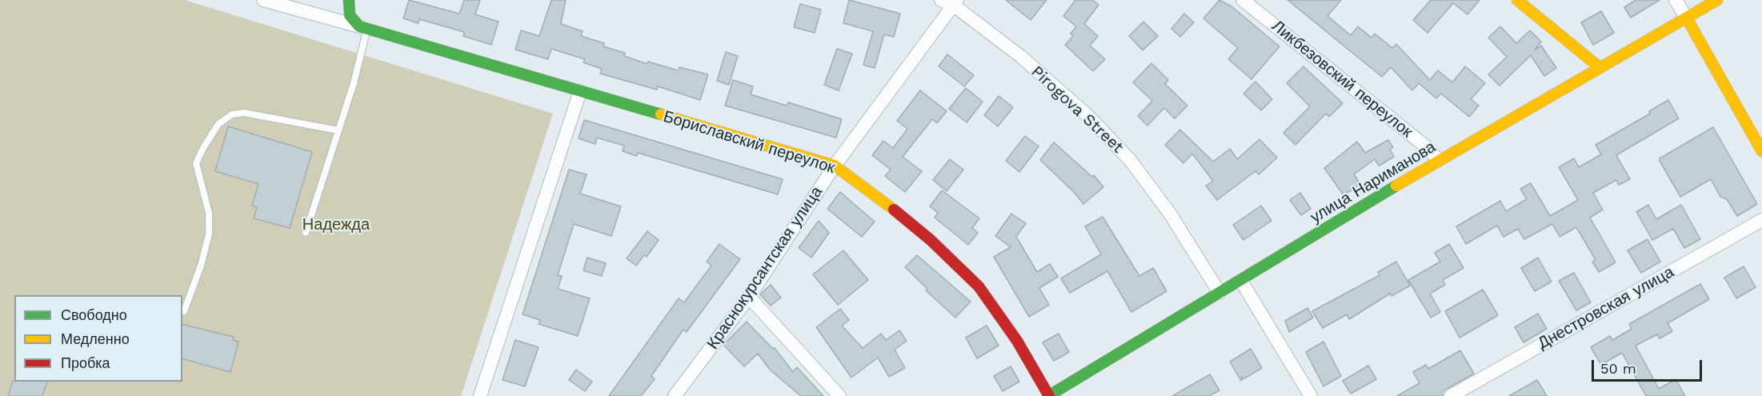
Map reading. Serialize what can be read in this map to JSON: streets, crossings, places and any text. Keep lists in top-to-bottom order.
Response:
{
  "streets": {
    "street": [
      "Ликбезовский переулок",
      "Pirogova Street",
      "Бориславский переулок",
      "улица Нариманова",
      "Краснокурсантская улица",
      "Днестровская улица"
    ]
  },
  "crossings": [
    ["Ликбезовский переулок", "улица Нариманова"],
    ["Pirogova Street", "улица Нариманова"],
    ["Pirogova Street", "Краснокурсантская улица"],
    ["Бориславский переулок", "улица Нариманова"],
    ["Бориславский переулок", "Краснокурсантская улица"]
  ],
  "parks": ["Надежда"],
  "legend": ["Свободно", "Медленно", "Пробка"],
  "scale_bar": "50 m"
}
